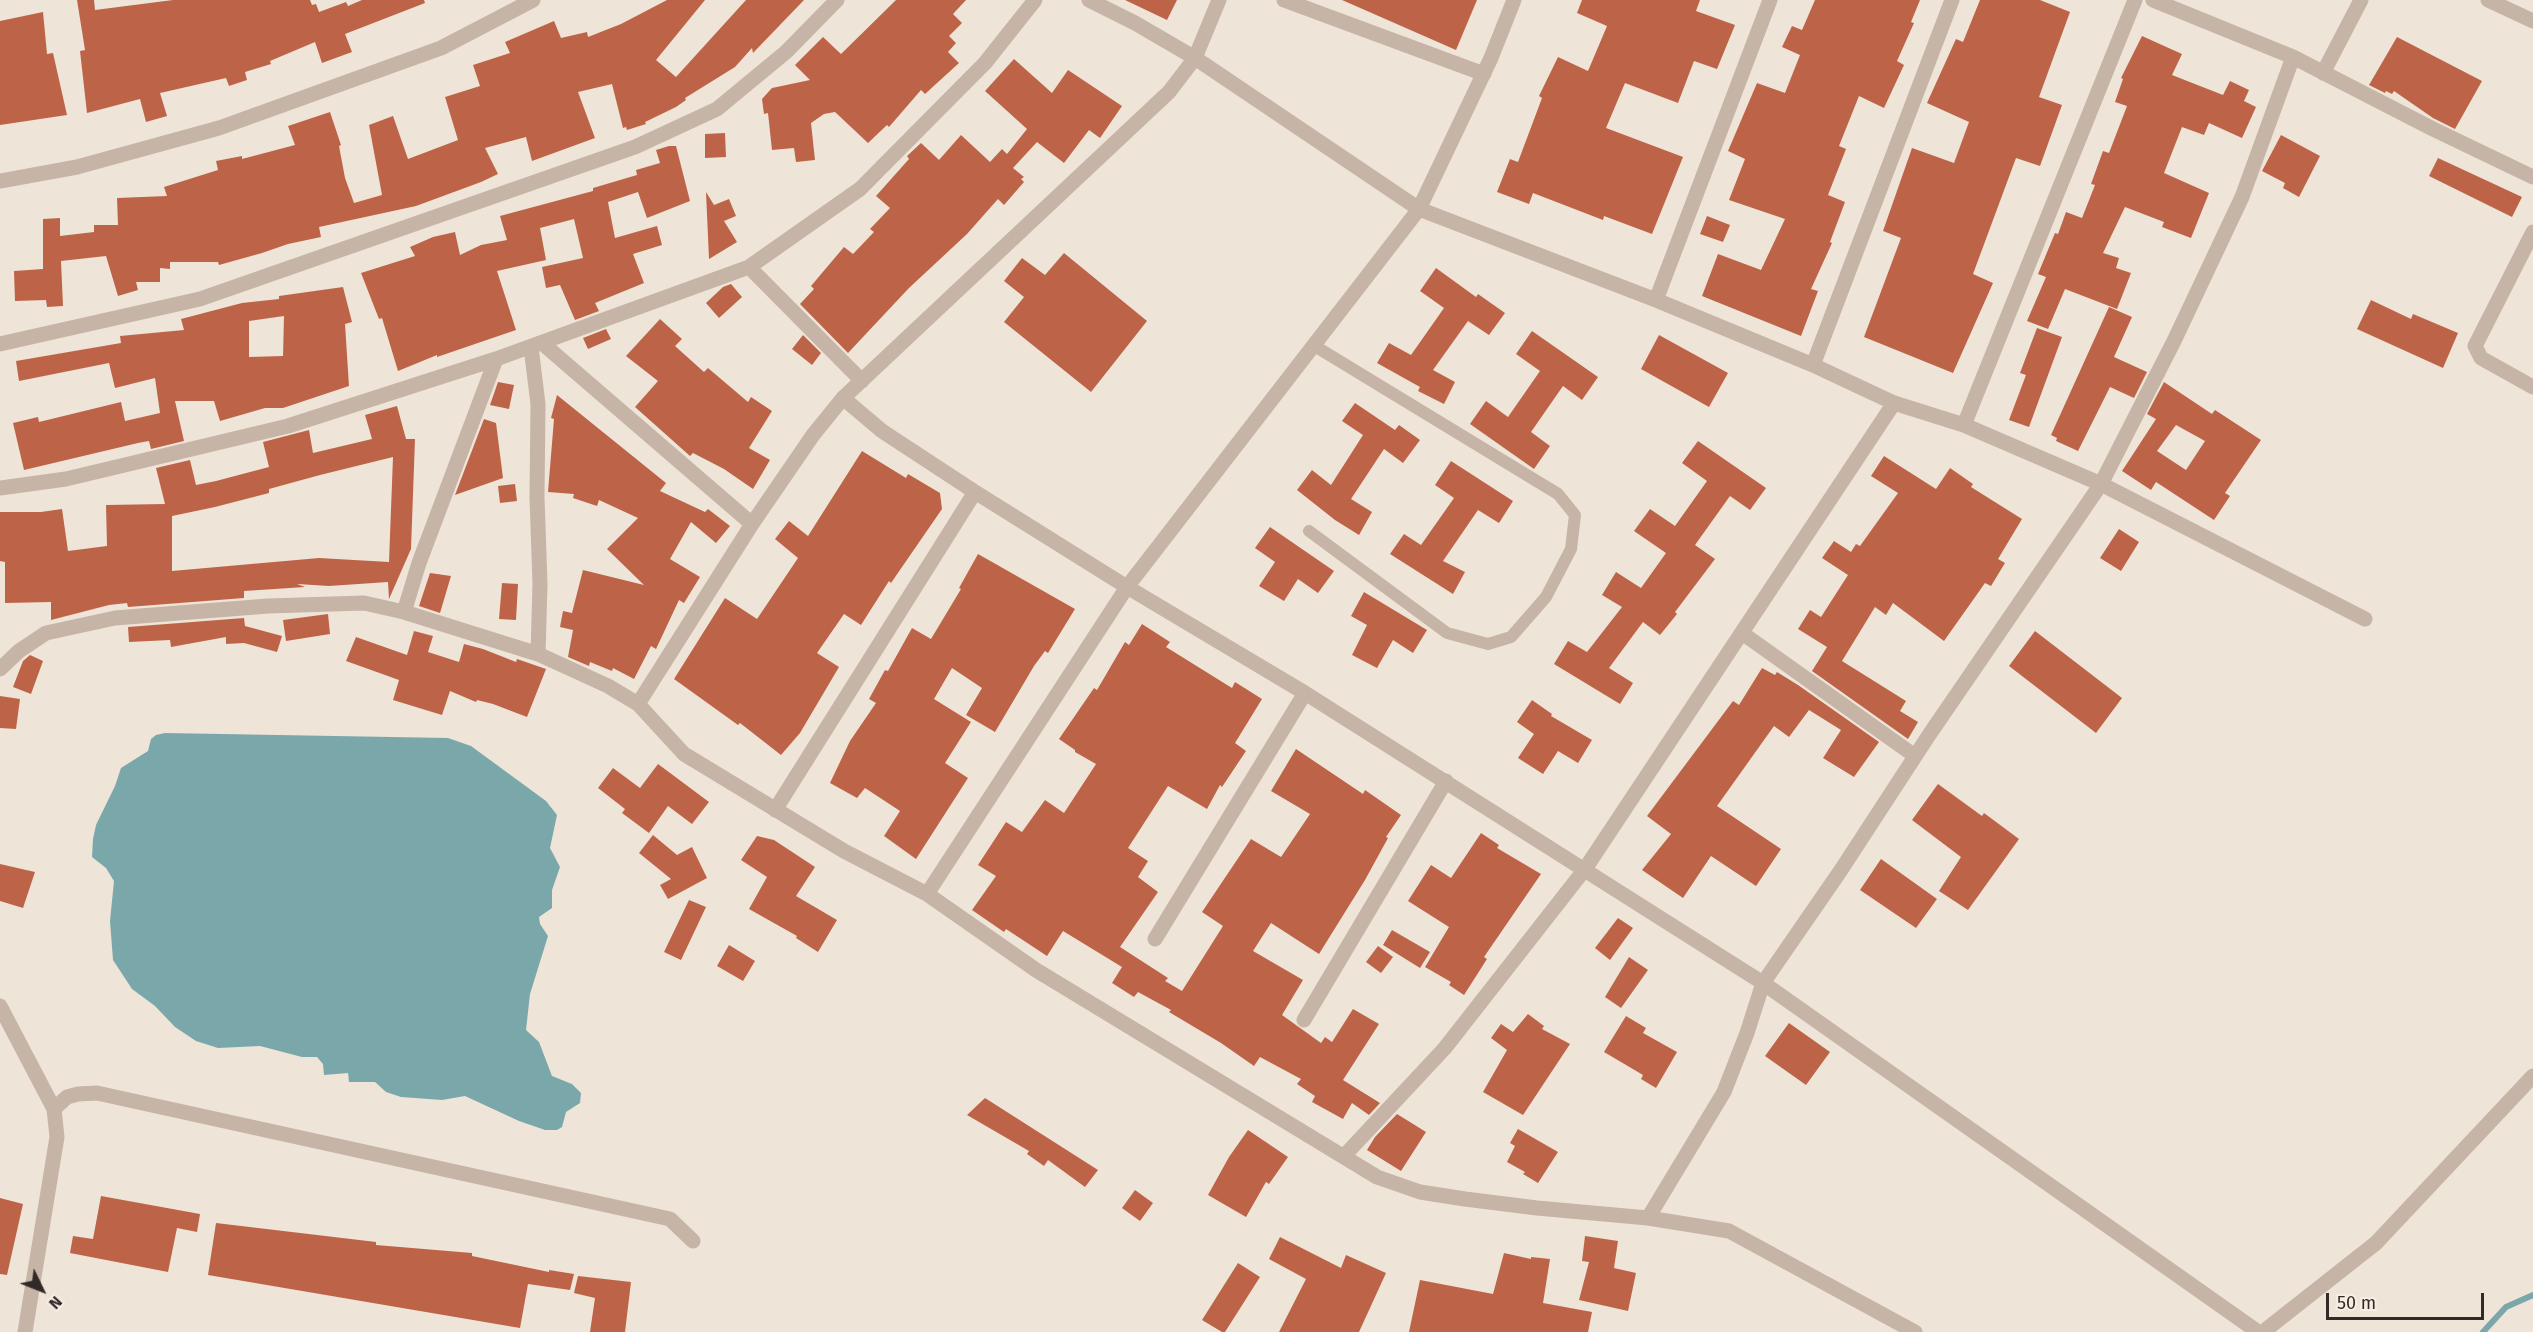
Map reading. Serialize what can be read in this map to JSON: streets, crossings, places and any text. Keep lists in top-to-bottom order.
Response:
{
  "scale_bar": "50 m",
  "north": "bottom right"
}
